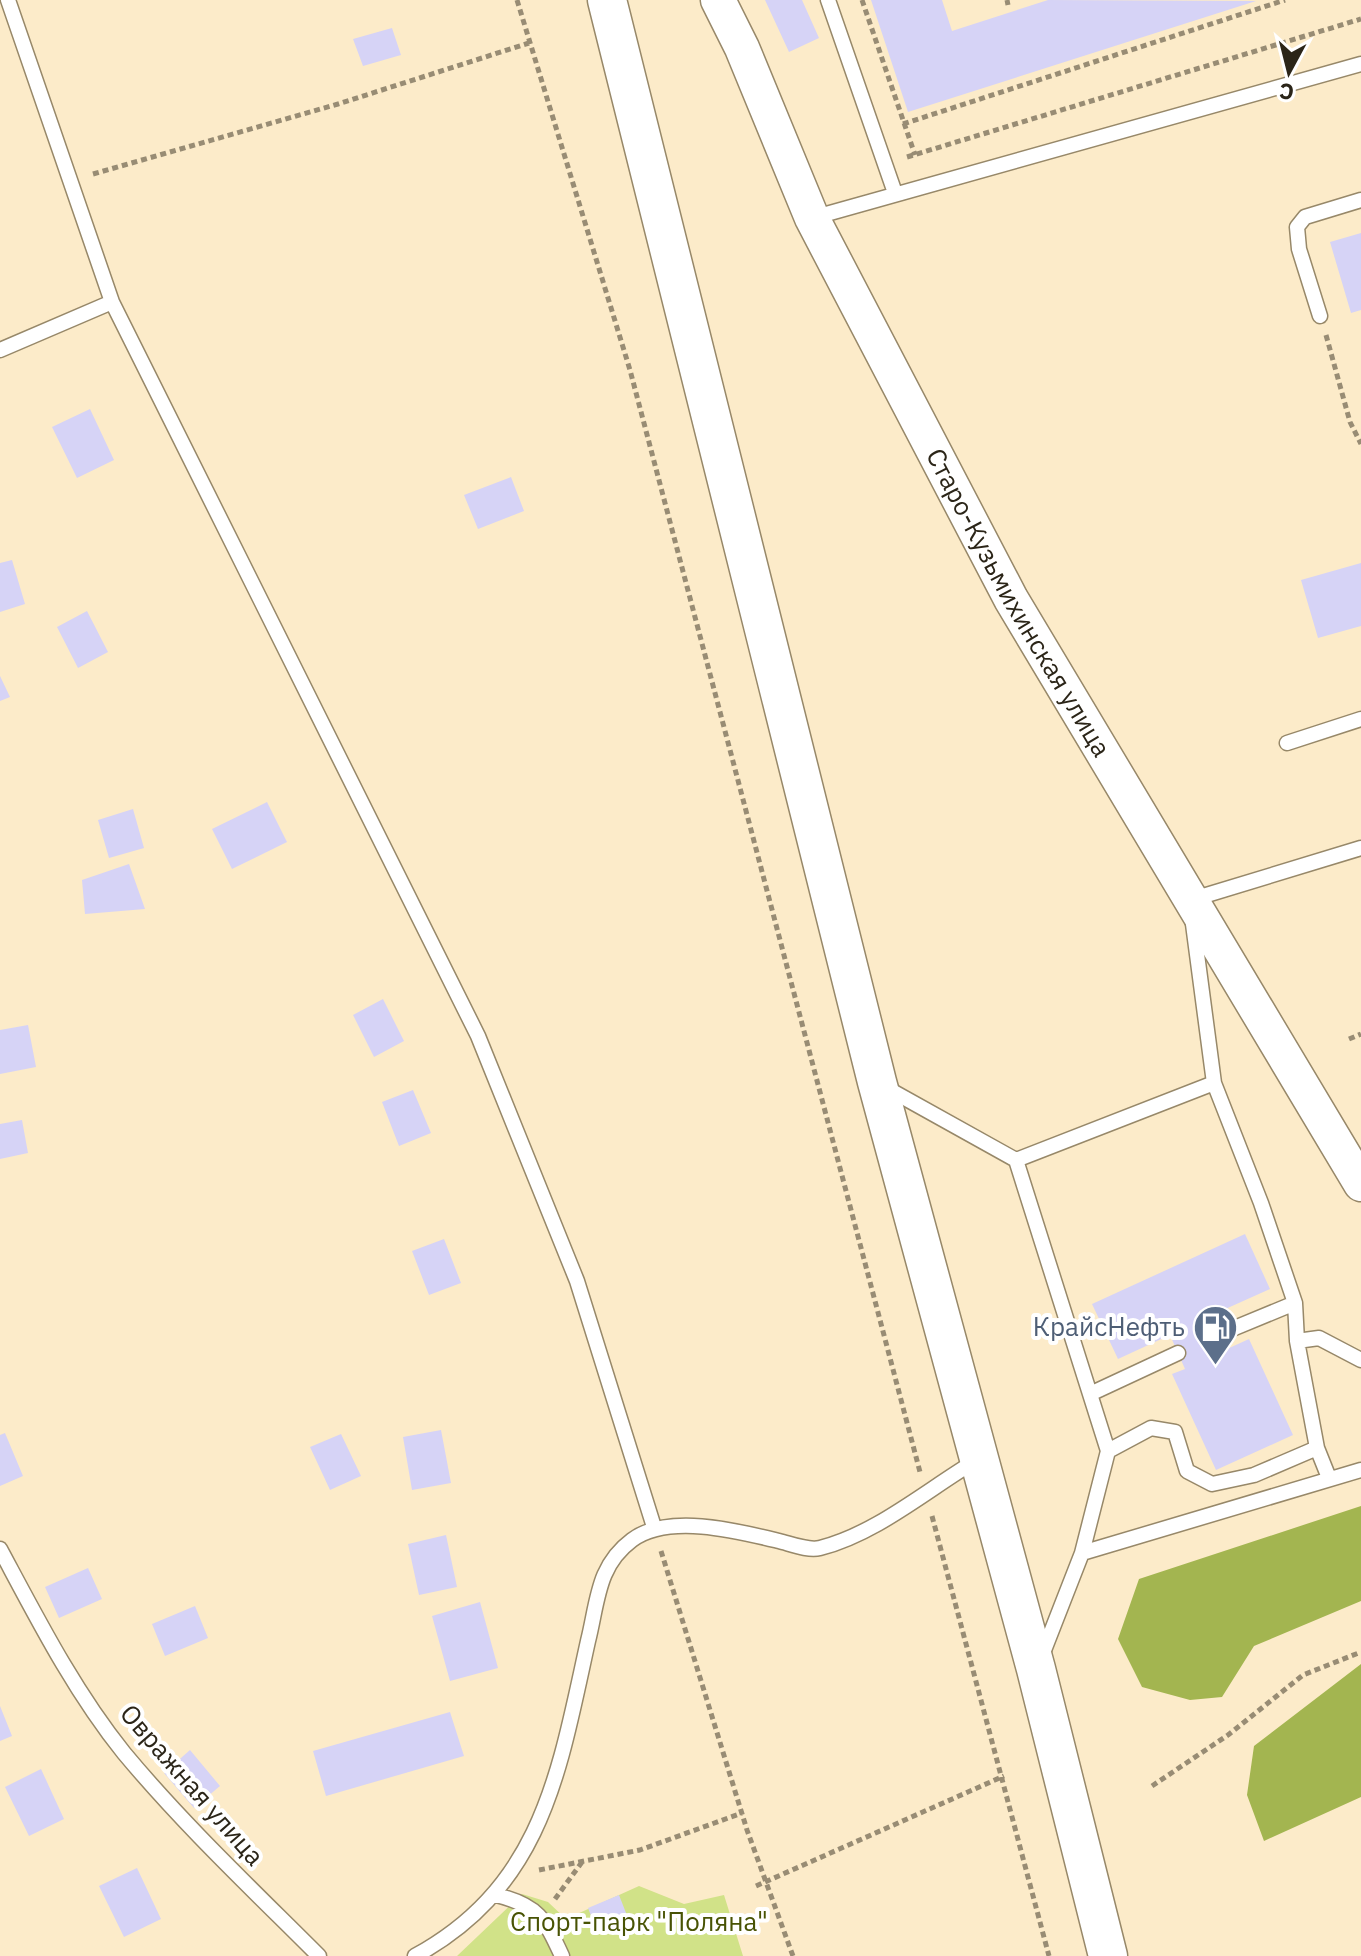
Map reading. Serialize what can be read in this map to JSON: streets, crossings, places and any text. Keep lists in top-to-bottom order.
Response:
{
  "streets": {
    "street": ["Старо-Кузьмихинская улица"],
    "lane": ["Овражная улица"]
  },
  "parks": ["Спорт-парк \"Поляна\""],
  "places": {
    "fuel station": ["КрайсНефть"]
  },
  "north": "bottom"
}
